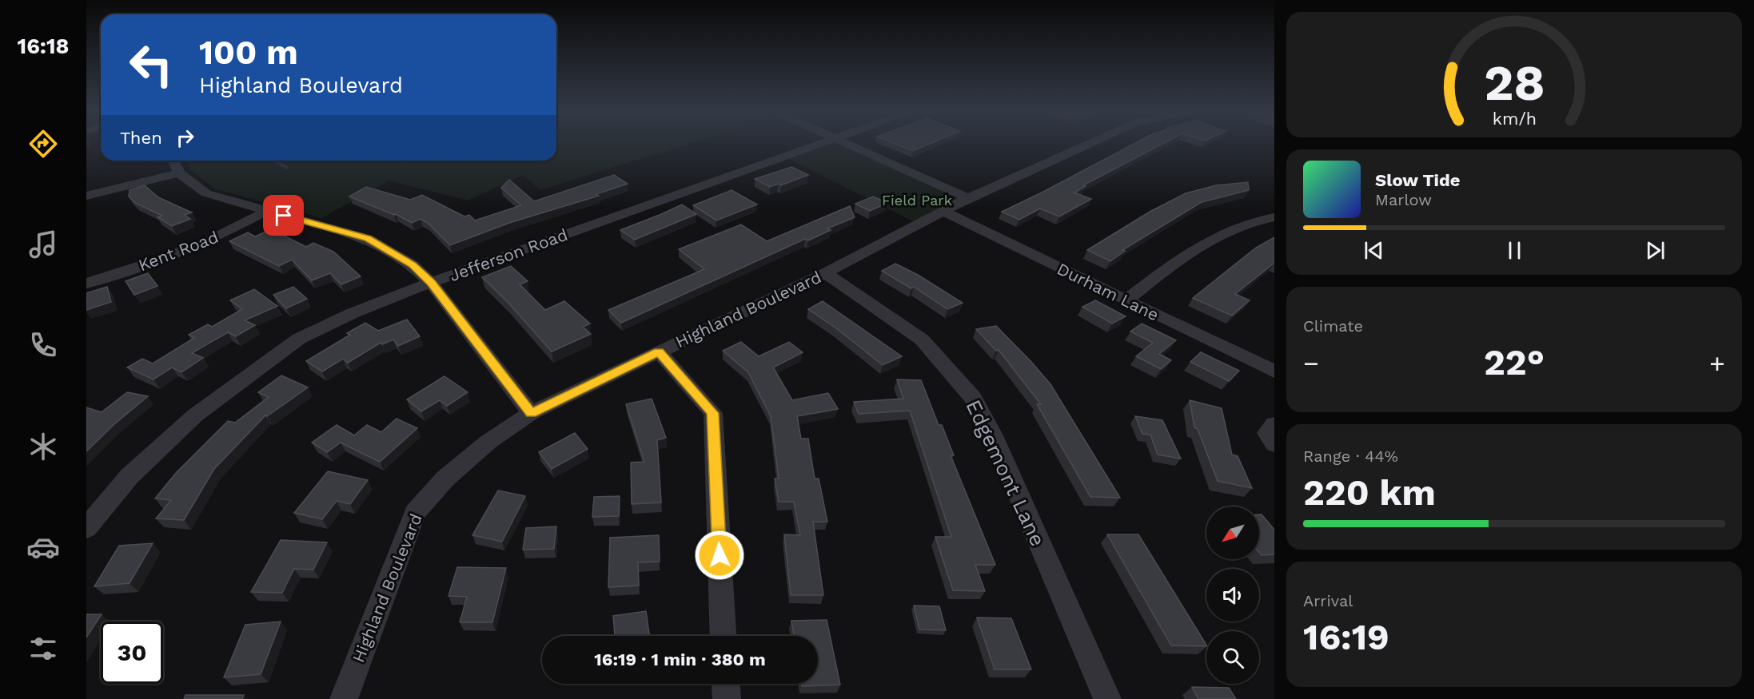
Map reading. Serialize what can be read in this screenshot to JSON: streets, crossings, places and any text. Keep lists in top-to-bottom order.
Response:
{
  "streets": {
    "street": [
      "Kent Road",
      "Jefferson Road",
      "Durham Lane",
      "Highland Boulevard",
      "Edgemont Lane"
    ]
  },
  "crossings": [
    ["Durham Lane", "Highland Boulevard"],
    ["Highland Boulevard", "Edgemont Lane"]
  ],
  "parks": ["Field Park"],
  "north": "bottom left",
  "page": {
    "tabs": "16:18",
    "turn": ["100 m", "Highland Boulevard"],
    "then": "Then",
    "song": ["Slow Tide", "Marlow"],
    "tile": [
      "Climate",
      ["Range · 44%", "220 km"],
      ["Arrival", "16:19"]
    ],
    "heat": ["−", "22°", "+"],
    "limit": "30",
    "trip": "16:19 · 1 min · 380 m",
    "gauge": ["28", "km/h"]
  }
}
